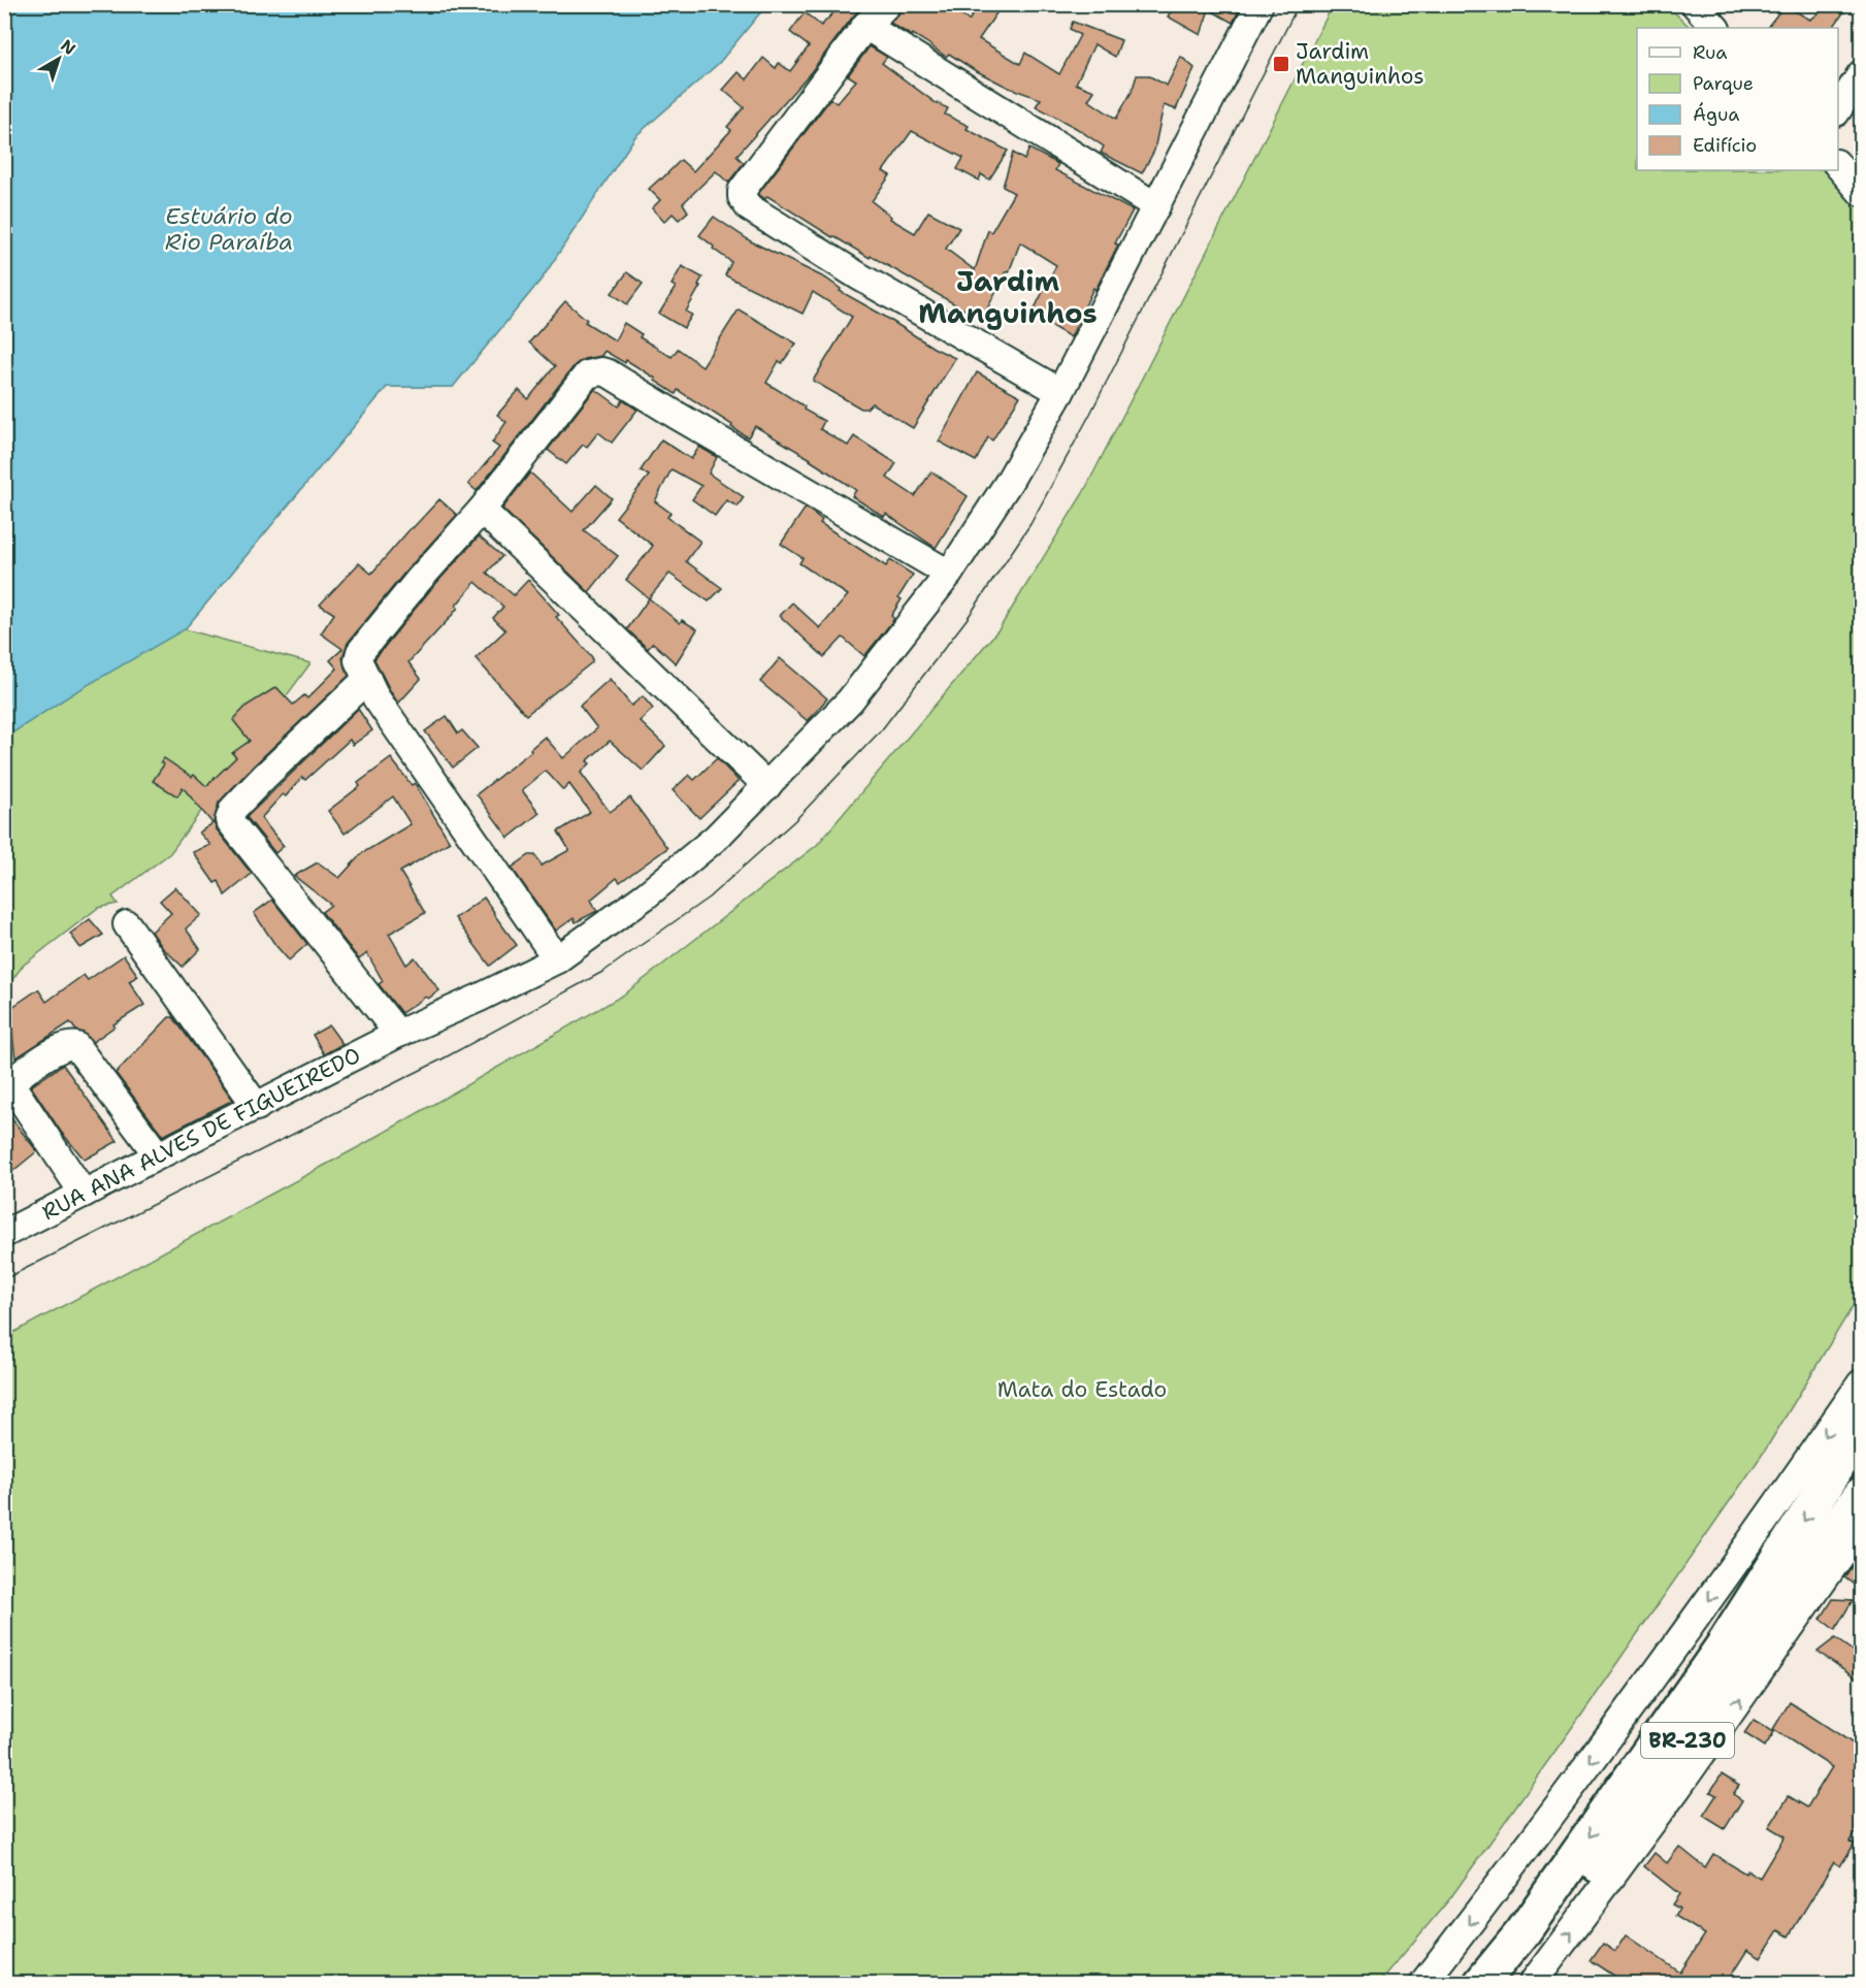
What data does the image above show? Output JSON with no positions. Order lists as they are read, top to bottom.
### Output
{
  "streets": {
    "highway": ["BR-230"],
    "street": ["RUA ANA ALVES DE FIGUEIREDO"]
  },
  "districts": ["Jardim Manguinhos"],
  "water": ["Estuário do Rio Paraíba"],
  "parks": ["Mata do Estado"],
  "places": {
    "transit": ["Jardim Manguinhos"]
  },
  "legend": [
    "Rua",
    "Parque",
    "Água",
    "Edifício"
  ],
  "north": "top right"
}
